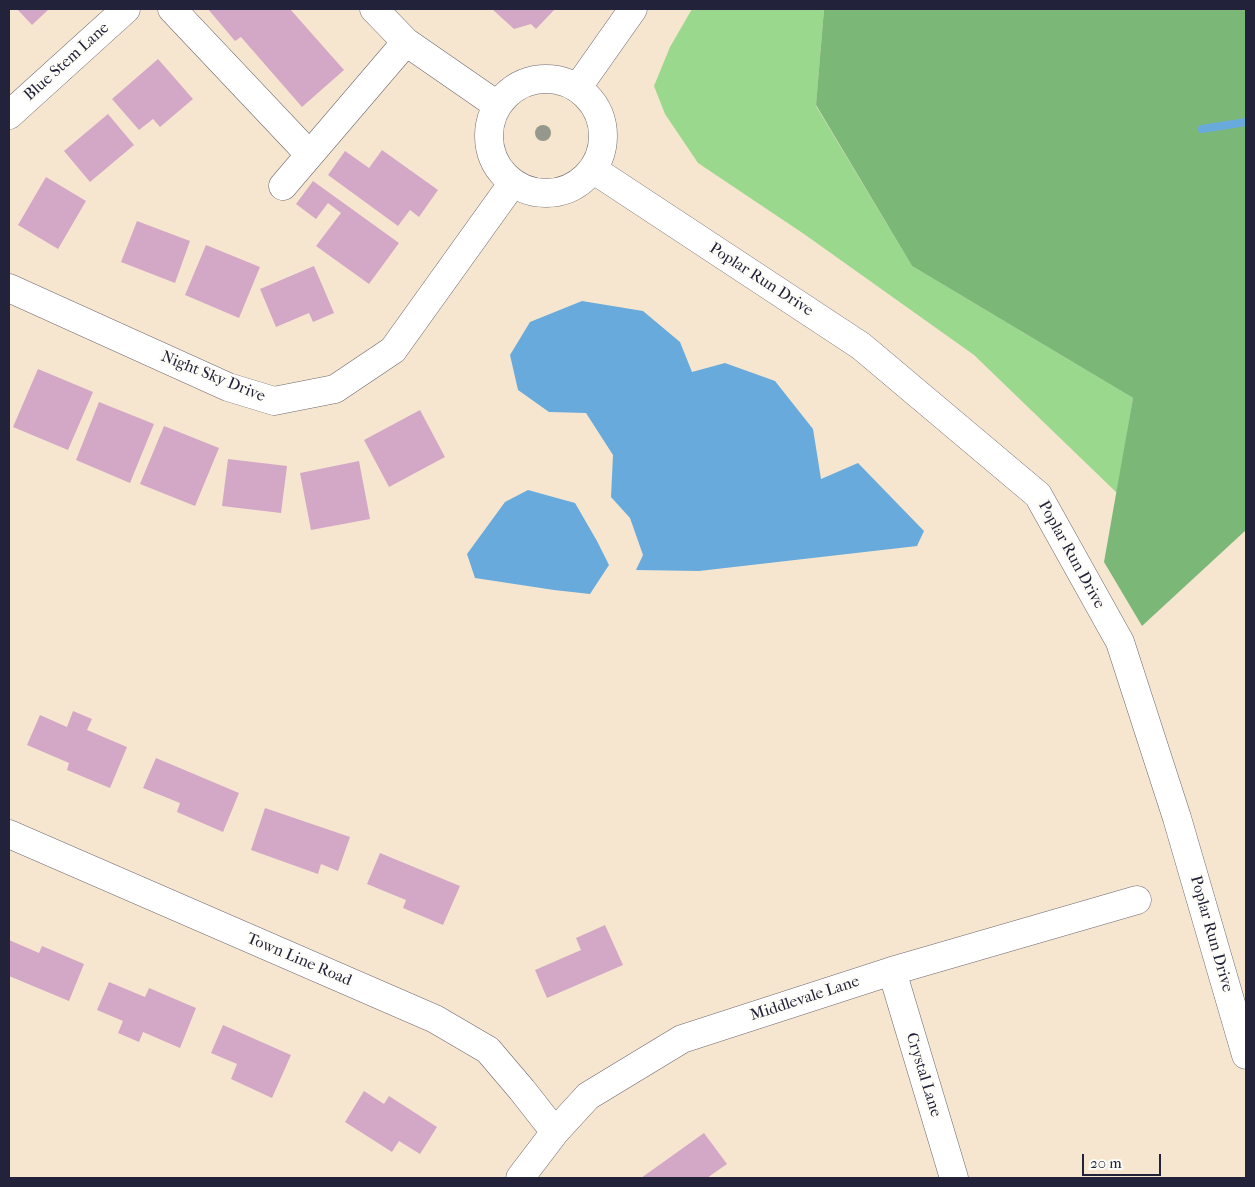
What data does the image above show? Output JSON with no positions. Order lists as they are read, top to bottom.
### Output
{
  "streets": {
    "street": [
      "Blue Stem Lane",
      "Poplar Run Drive",
      "Night Sky Drive",
      "Town Line Road",
      "Middlevale Lane",
      "Crystal Lane"
    ]
  },
  "crossings": [
    ["Poplar Run Drive", "Night Sky Drive"],
    ["Town Line Road", "Middlevale Lane"],
    ["Middlevale Lane", "Crystal Lane"]
  ],
  "scale_bar": "20 m"
}
